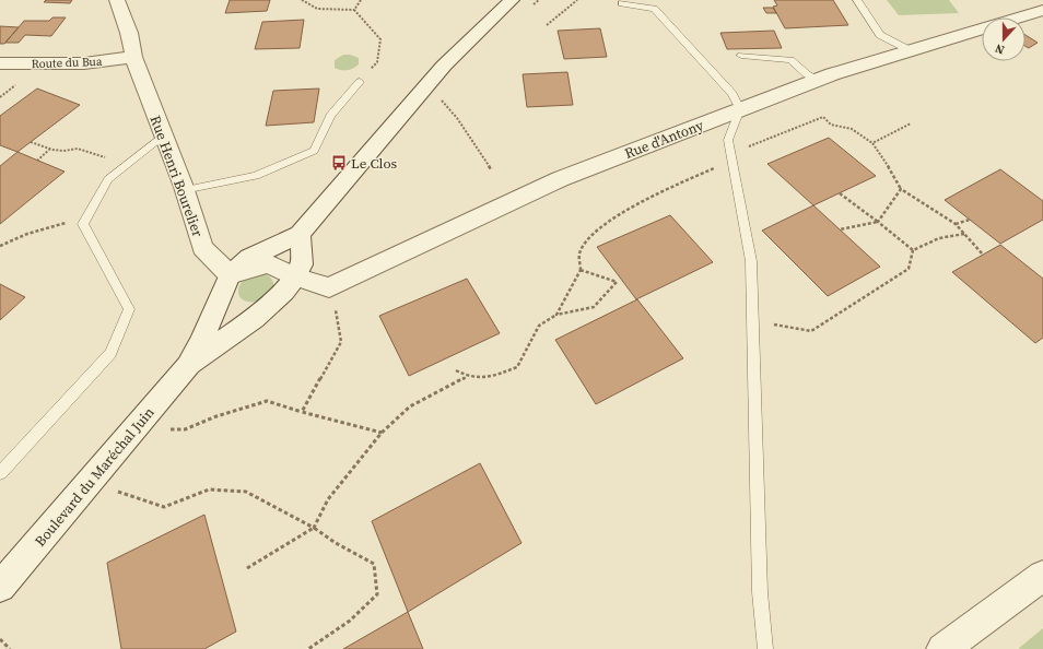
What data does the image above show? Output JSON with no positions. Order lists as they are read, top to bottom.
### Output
{
  "streets": {
    "street": [
      "Route du Bua",
      "Rue d'Antony",
      "Rue Henri Bourelier",
      "Boulevard du Maréchal Juin"
    ]
  },
  "crossings": [
    ["Route du Bua", "Rue Henri Bourelier"],
    ["Rue Henri Bourelier", "Boulevard du Maréchal Juin"]
  ],
  "places": {
    "bus stop": ["Le Clos"]
  },
  "north": "bottom"
}
